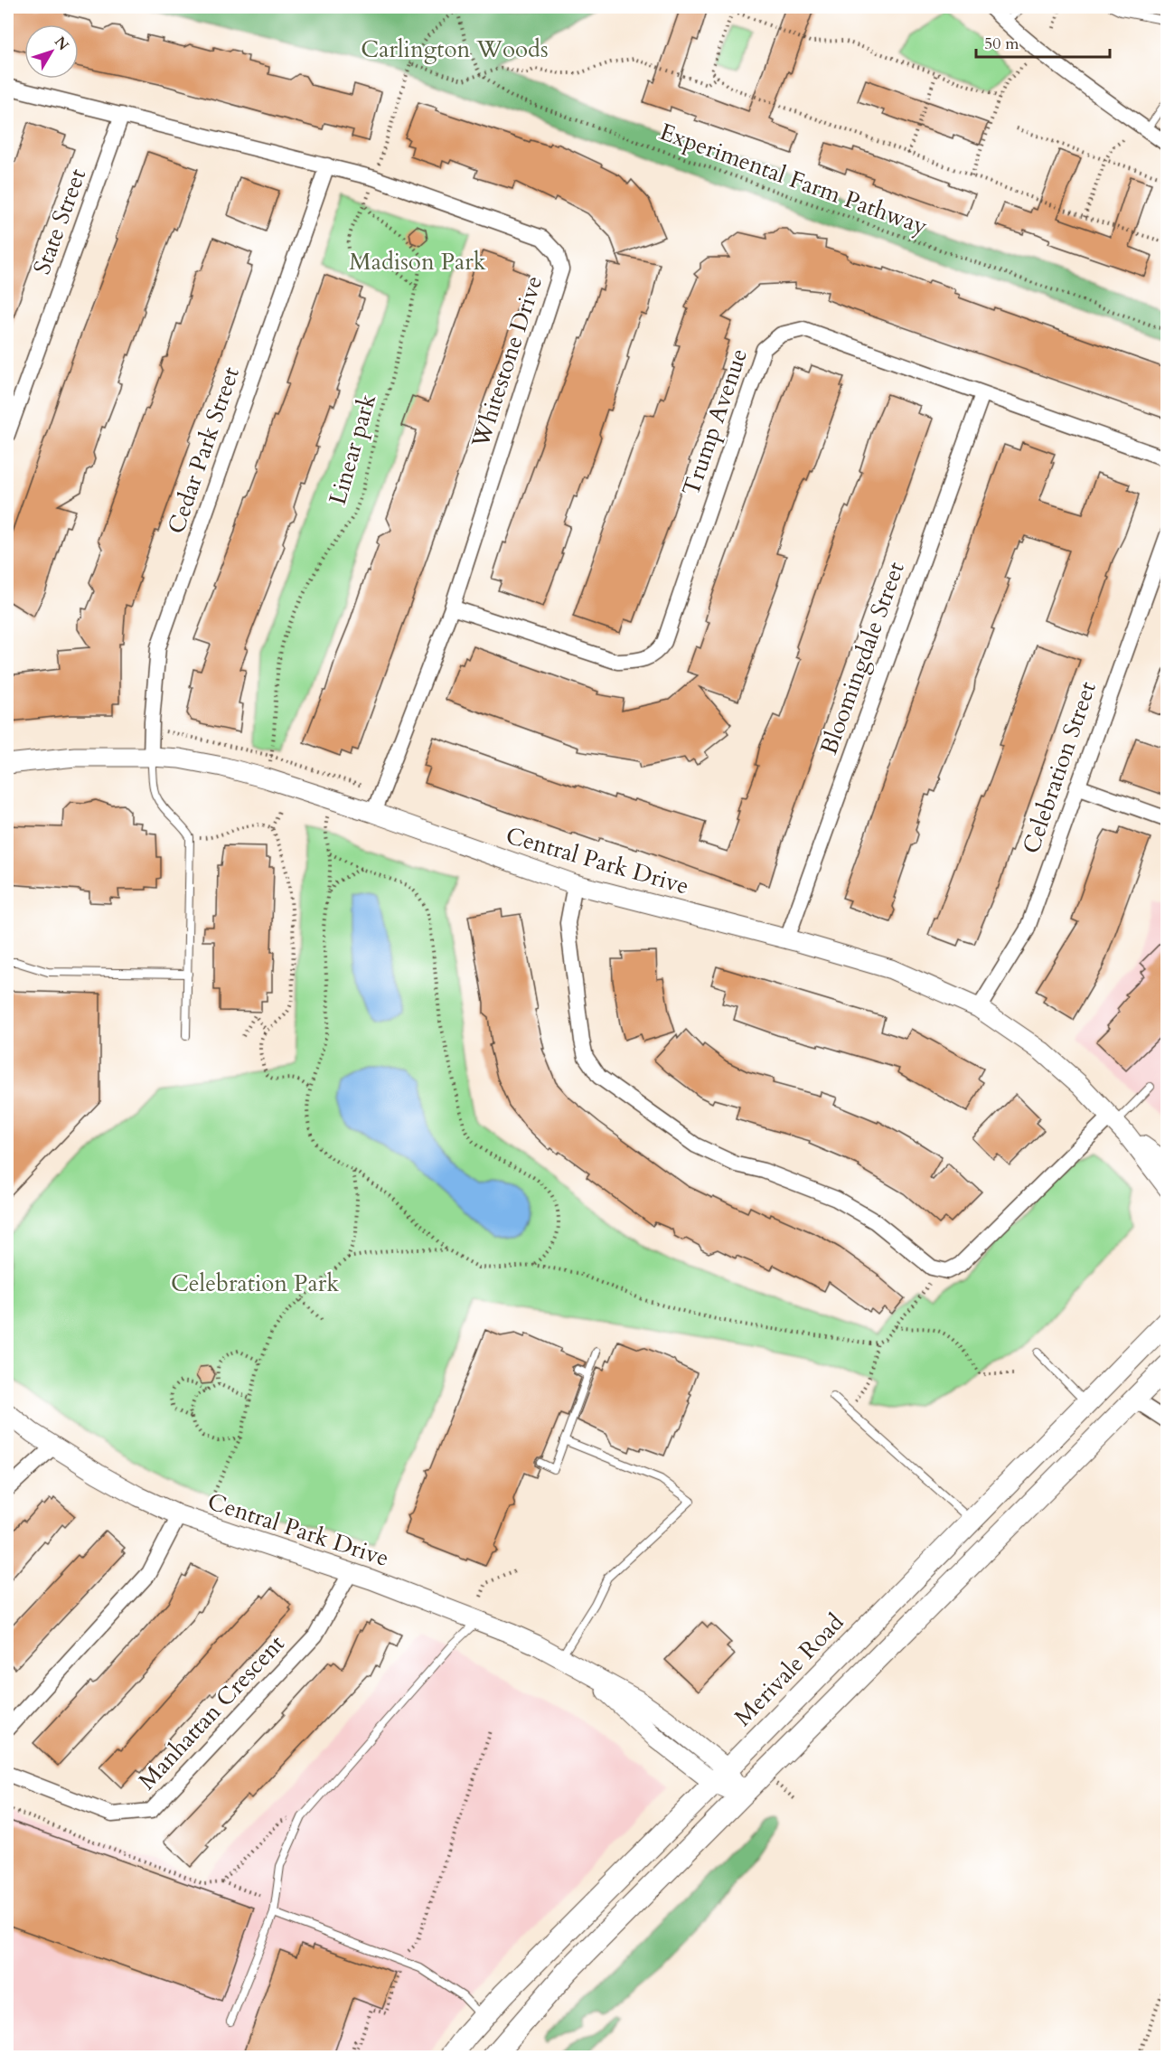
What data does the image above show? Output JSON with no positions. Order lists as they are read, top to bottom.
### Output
{
  "streets": {
    "main road": ["Merivale Road"],
    "street": [
      "State Street",
      "Whitestone Drive",
      "Trump Avenue",
      "Cedar Park Street",
      "Bloomingdale Street",
      "Celebration Street",
      "Central Park Drive",
      "Manhattan Crescent"
    ],
    "path": ["Experimental Farm Pathway", "Linear park"]
  },
  "crossings": [
    ["State Street", "Whitestone Drive"],
    ["Whitestone Drive", "Trump Avenue"],
    ["Whitestone Drive", "Cedar Park Street"],
    ["Whitestone Drive", "Central Park Drive"],
    ["Trump Avenue", "Bloomingdale Street"],
    ["Linear park", "Central Park Drive"],
    ["Cedar Park Street", "Central Park Drive"],
    ["Bloomingdale Street", "Central Park Drive"],
    ["Celebration Street", "Central Park Drive"],
    ["Central Park Drive", "Merivale Road"],
    ["Central Park Drive", "Manhattan Crescent"]
  ],
  "parks": ["Carlington Woods", "Madison Park", "Celebration Park"],
  "scale_bar": "50 m",
  "north": "top right"
}
